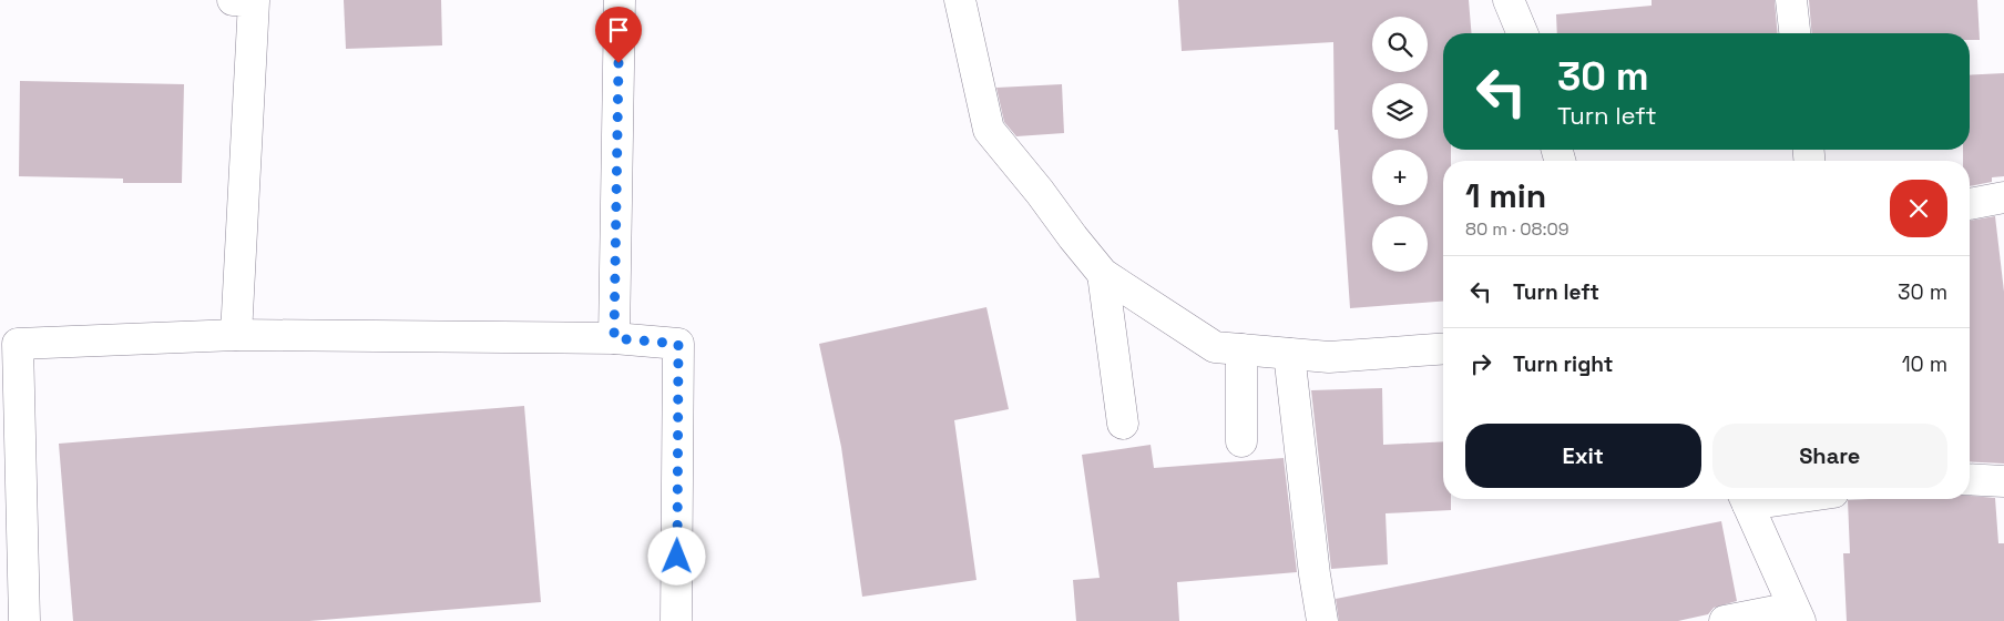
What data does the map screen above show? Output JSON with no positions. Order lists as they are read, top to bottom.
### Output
{
  "page": {
    "map_buttons": ["+", "−"],
    "turn": ["30 m", "Turn left"],
    "heading": ["1 min", "80 m · 08:09"],
    "list": [
      {
        "name": "Turn left",
        "value": "30 m"
      },
      {
        "name": "Turn right",
        "value": "10 m"
      }
    ],
    "buttons": ["Exit", "Share"]
  }
}
